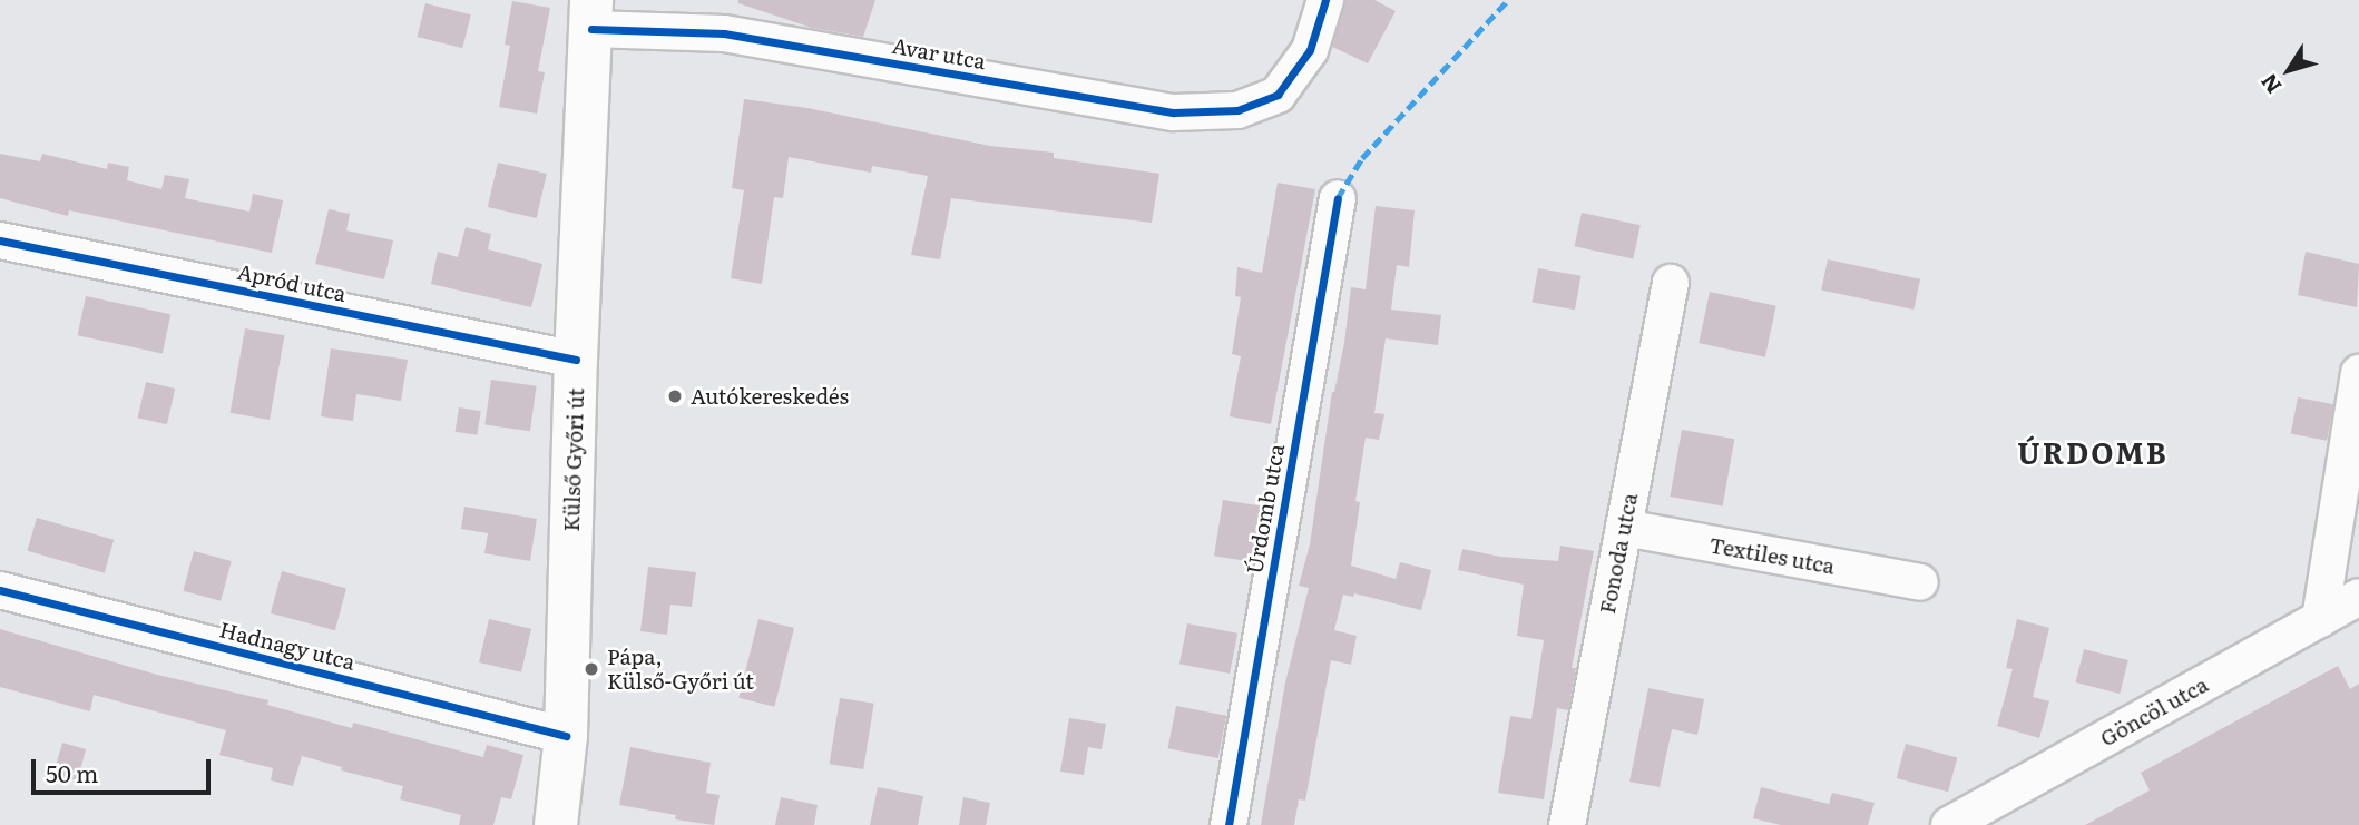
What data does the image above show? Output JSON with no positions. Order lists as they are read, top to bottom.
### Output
{
  "streets": {
    "main road": ["Külső Győri út"],
    "street": [
      "Avar utca",
      "Apród utca",
      "Úrdomb utca",
      "Fonoda utca",
      "Textiles utca",
      "Hadnagy utca",
      "Göncöl utca"
    ]
  },
  "crossings": [
    ["Avar utca", "Külső Győri út"],
    ["Apród utca", "Külső Győri út"],
    ["Külső Győri út", "Hadnagy utca"],
    ["Fonoda utca", "Textiles utca"]
  ],
  "districts": ["ÚRDOMB"],
  "places": ["Autókereskedés", "Pápa, Külső-Győri út"],
  "scale_bar": "50 m",
  "north": "bottom left"
}
